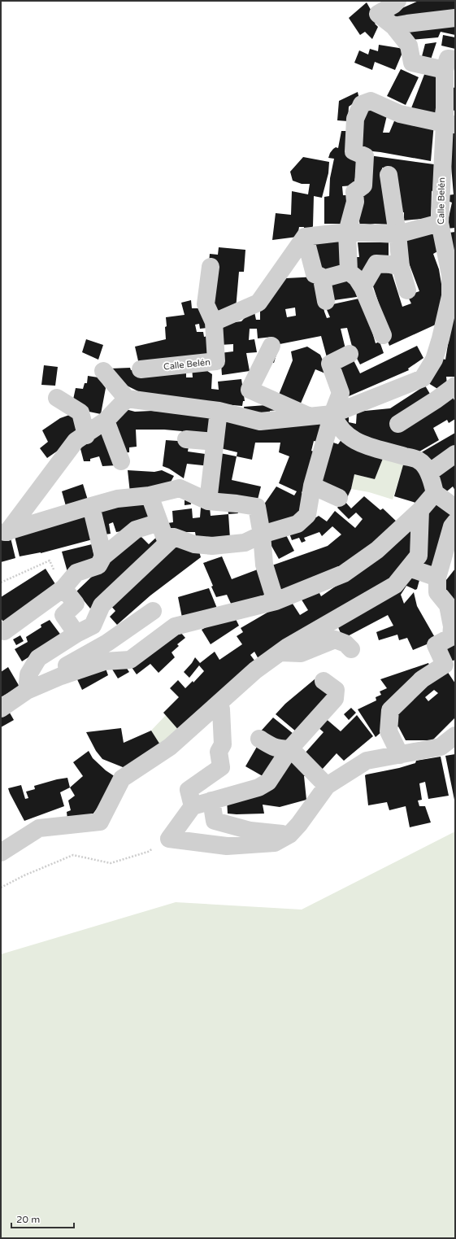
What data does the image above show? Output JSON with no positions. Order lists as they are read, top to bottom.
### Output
{
  "streets": {
    "street": ["Calle Belén"]
  },
  "scale_bar": "20 m"
}
